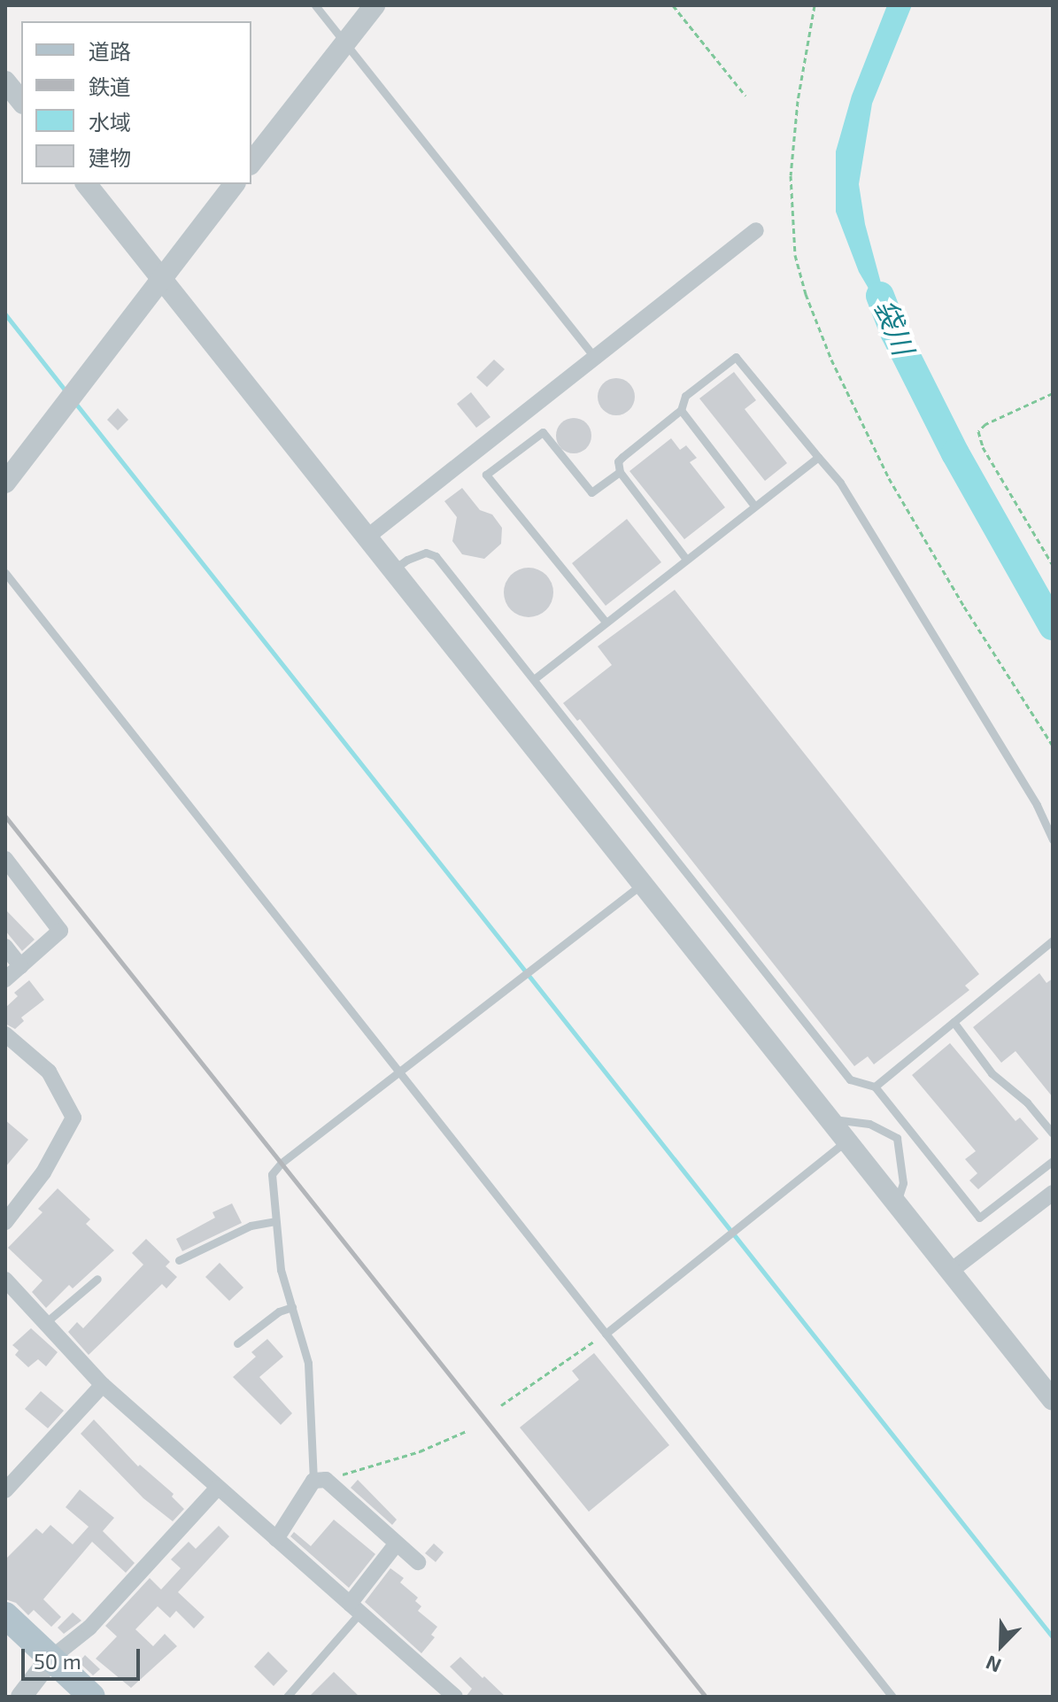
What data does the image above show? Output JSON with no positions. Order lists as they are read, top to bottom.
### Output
{
  "water": ["袋川"],
  "legend": [
    "道路",
    "鉄道",
    "水域",
    "建物"
  ],
  "scale_bar": "50 m",
  "north": "bottom left"
}
